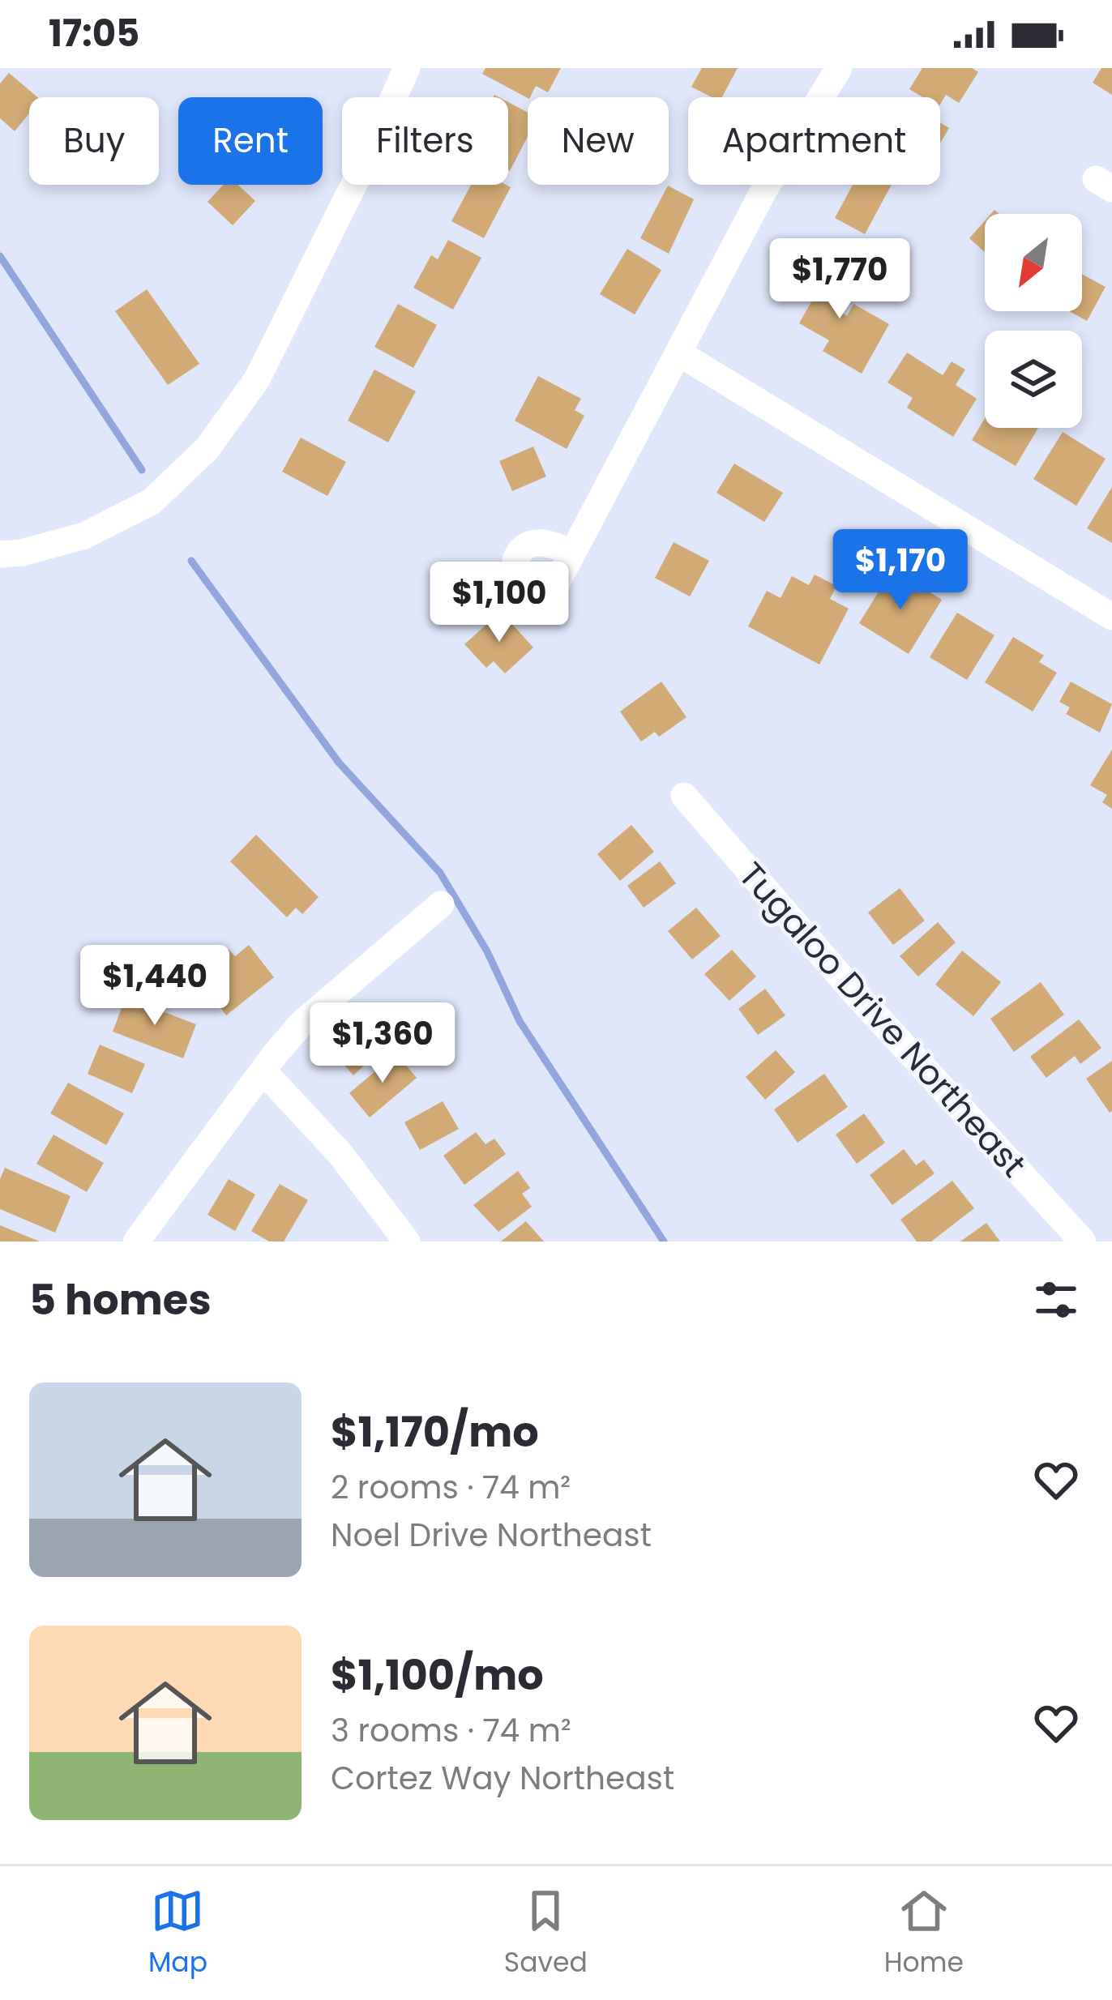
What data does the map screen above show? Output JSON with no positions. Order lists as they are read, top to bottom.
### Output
{
  "streets": {
    "street": ["Tugaloo Drive Northeast"]
  },
  "north": "bottom left",
  "page": {
    "status": "17:05",
    "chip": [
      "Buy",
      "Rent",
      "Filters",
      "New",
      "Apartment"
    ],
    "price": [
      "$1,770",
      "$1,170",
      "$1,100",
      "$1,440",
      "$1,360"
    ],
    "heading": "5 homes",
    "list": [
      {
        "name": "$1,170/mo",
        "note": "2 rooms · 74 m² · Noel Drive Northeast"
      },
      {
        "name": "$1,100/mo",
        "note": "3 rooms · 74 m² · Cortez Way Northeast"
      }
    ],
    "tabs": ["Map", "Saved", "Home"]
  }
}
